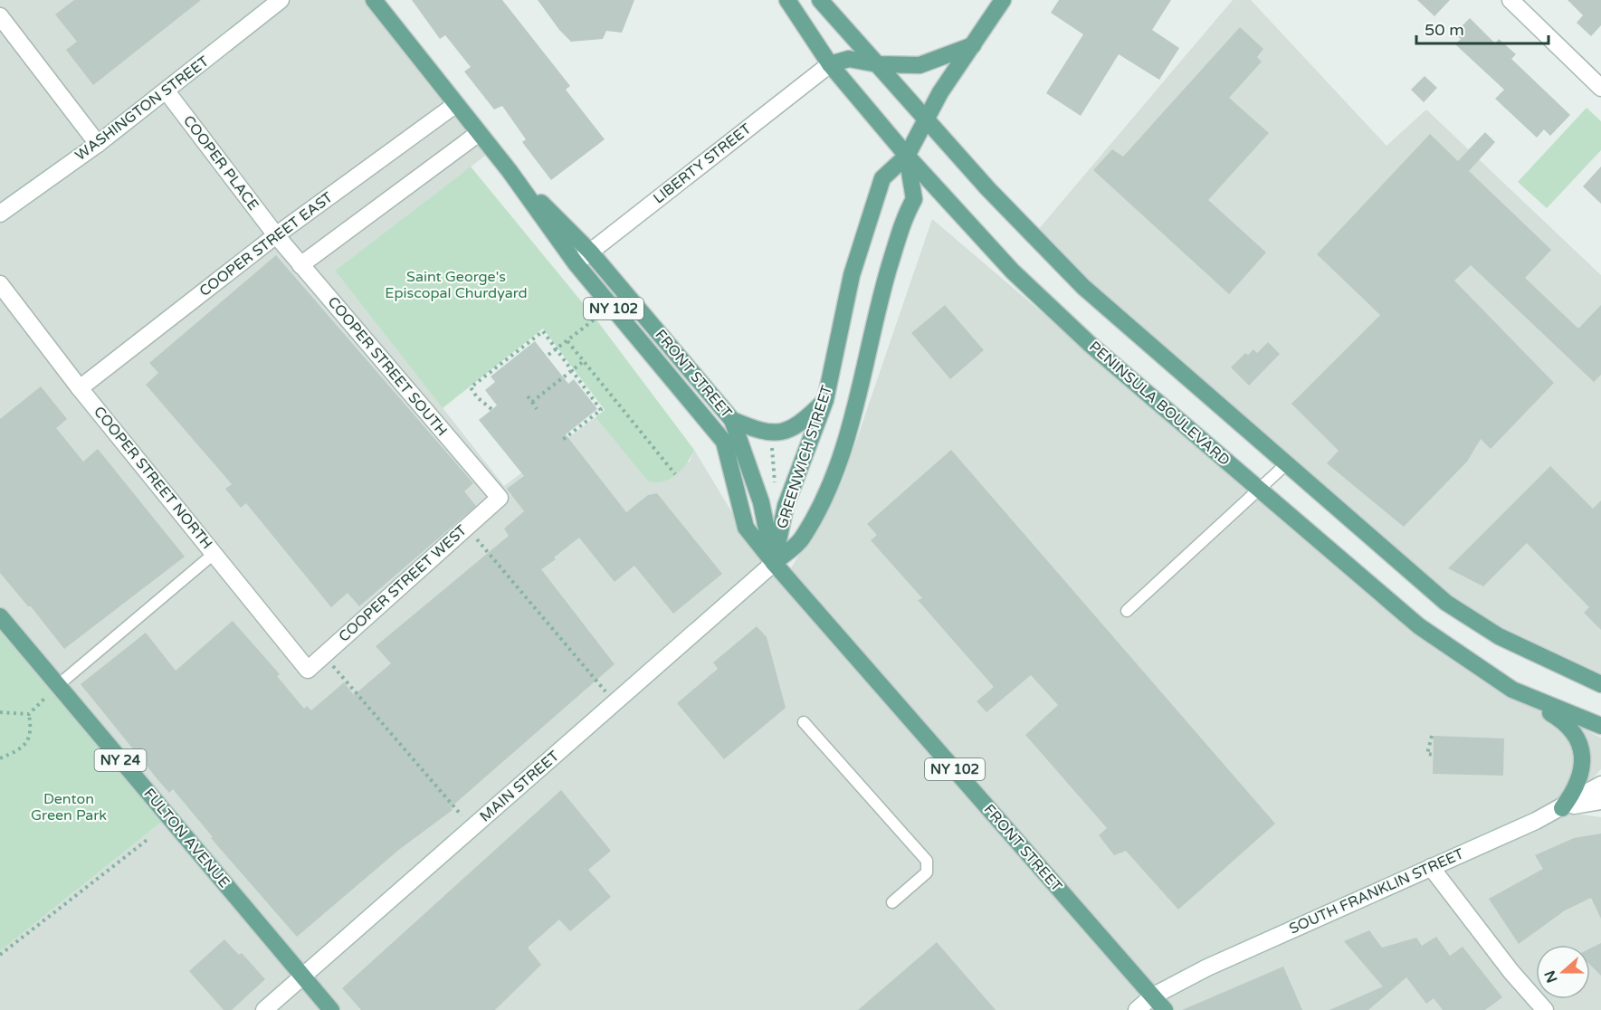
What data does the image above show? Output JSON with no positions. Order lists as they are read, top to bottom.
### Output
{
  "streets": {
    "main road": [
      "NY 102",
      "FRONT STREET",
      "PENINSULA BOULEVARD",
      "GREENWICH STREET",
      "NY 24",
      "FULTON AVENUE"
    ],
    "street": [
      "WASHINGTON STREET",
      "COOPER PLACE",
      "LIBERTY STREET",
      "COOPER STREET EAST",
      "COOPER STREET SOUTH",
      "COOPER STREET NORTH",
      "COOPER STREET WEST",
      "MAIN STREET",
      "SOUTH FRANKLIN STREET"
    ]
  },
  "crossings": [
    ["WASHINGTON STREET", "COOPER PLACE"],
    ["COOPER PLACE", "COOPER STREET EAST"],
    ["COOPER PLACE", "COOPER STREET SOUTH"],
    ["LIBERTY STREET", "FRONT STREET"],
    ["LIBERTY STREET", "PENINSULA BOULEVARD"],
    ["COOPER STREET EAST", "COOPER STREET SOUTH"],
    ["COOPER STREET EAST", "FRONT STREET"],
    ["COOPER STREET EAST", "COOPER STREET NORTH"],
    ["COOPER STREET SOUTH", "COOPER STREET WEST"],
    ["FRONT STREET", "GREENWICH STREET"],
    ["FRONT STREET", "MAIN STREET"],
    ["FRONT STREET", "SOUTH FRANKLIN STREET"],
    ["PENINSULA BOULEVARD", "GREENWICH STREET"],
    ["GREENWICH STREET", "MAIN STREET"],
    ["COOPER STREET NORTH", "COOPER STREET WEST"],
    ["MAIN STREET", "FULTON AVENUE"]
  ],
  "parks": ["Saint George's Episcopal Churdyard", "Denton Green Park"],
  "scale_bar": "50 m",
  "north": "left"
}
